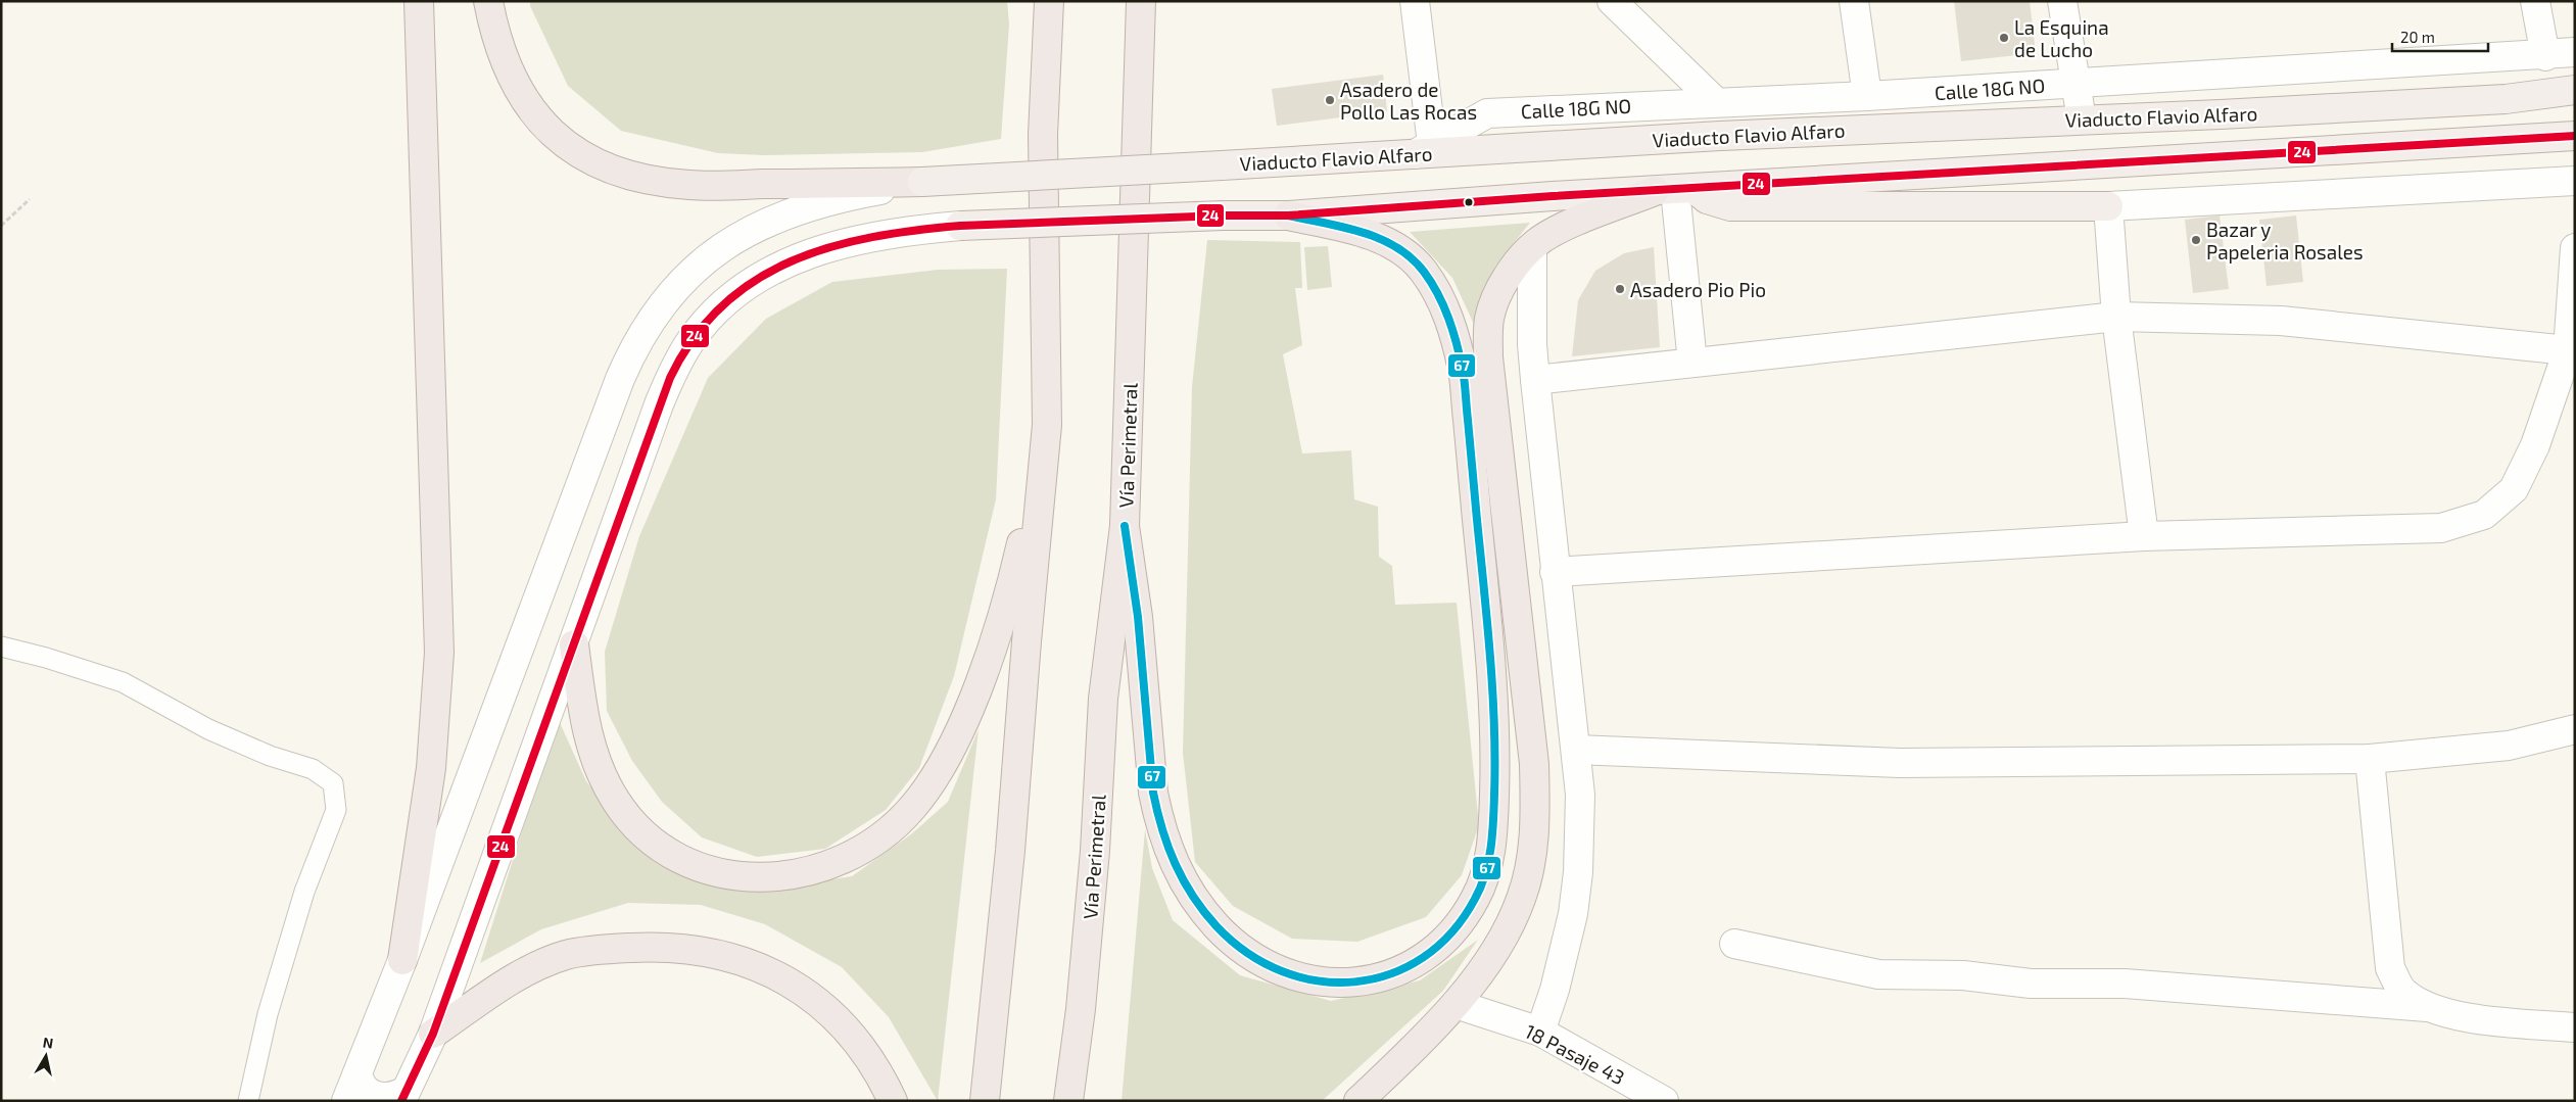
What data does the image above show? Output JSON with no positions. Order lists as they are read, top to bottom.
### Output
{
  "streets": {
    "highway": ["Vía Perimetral"],
    "main road": ["Viaducto Flavio Alfaro"],
    "street": ["Calle 18G NO", "18 Pasaje 43"]
  },
  "crossings": [
    ["Calle 18G NO", "Viaducto Flavio Alfaro"]
  ],
  "places": [
    "La Esquina de Lucho",
    "Asadero de Pollo Las Rocas",
    "Bazar y Papeleria Rosales",
    "Asadero Pio Pio"
  ],
  "lines": ["transit line 24", "transit line 67"],
  "scale_bar": "20 m",
  "north": "top"
}
